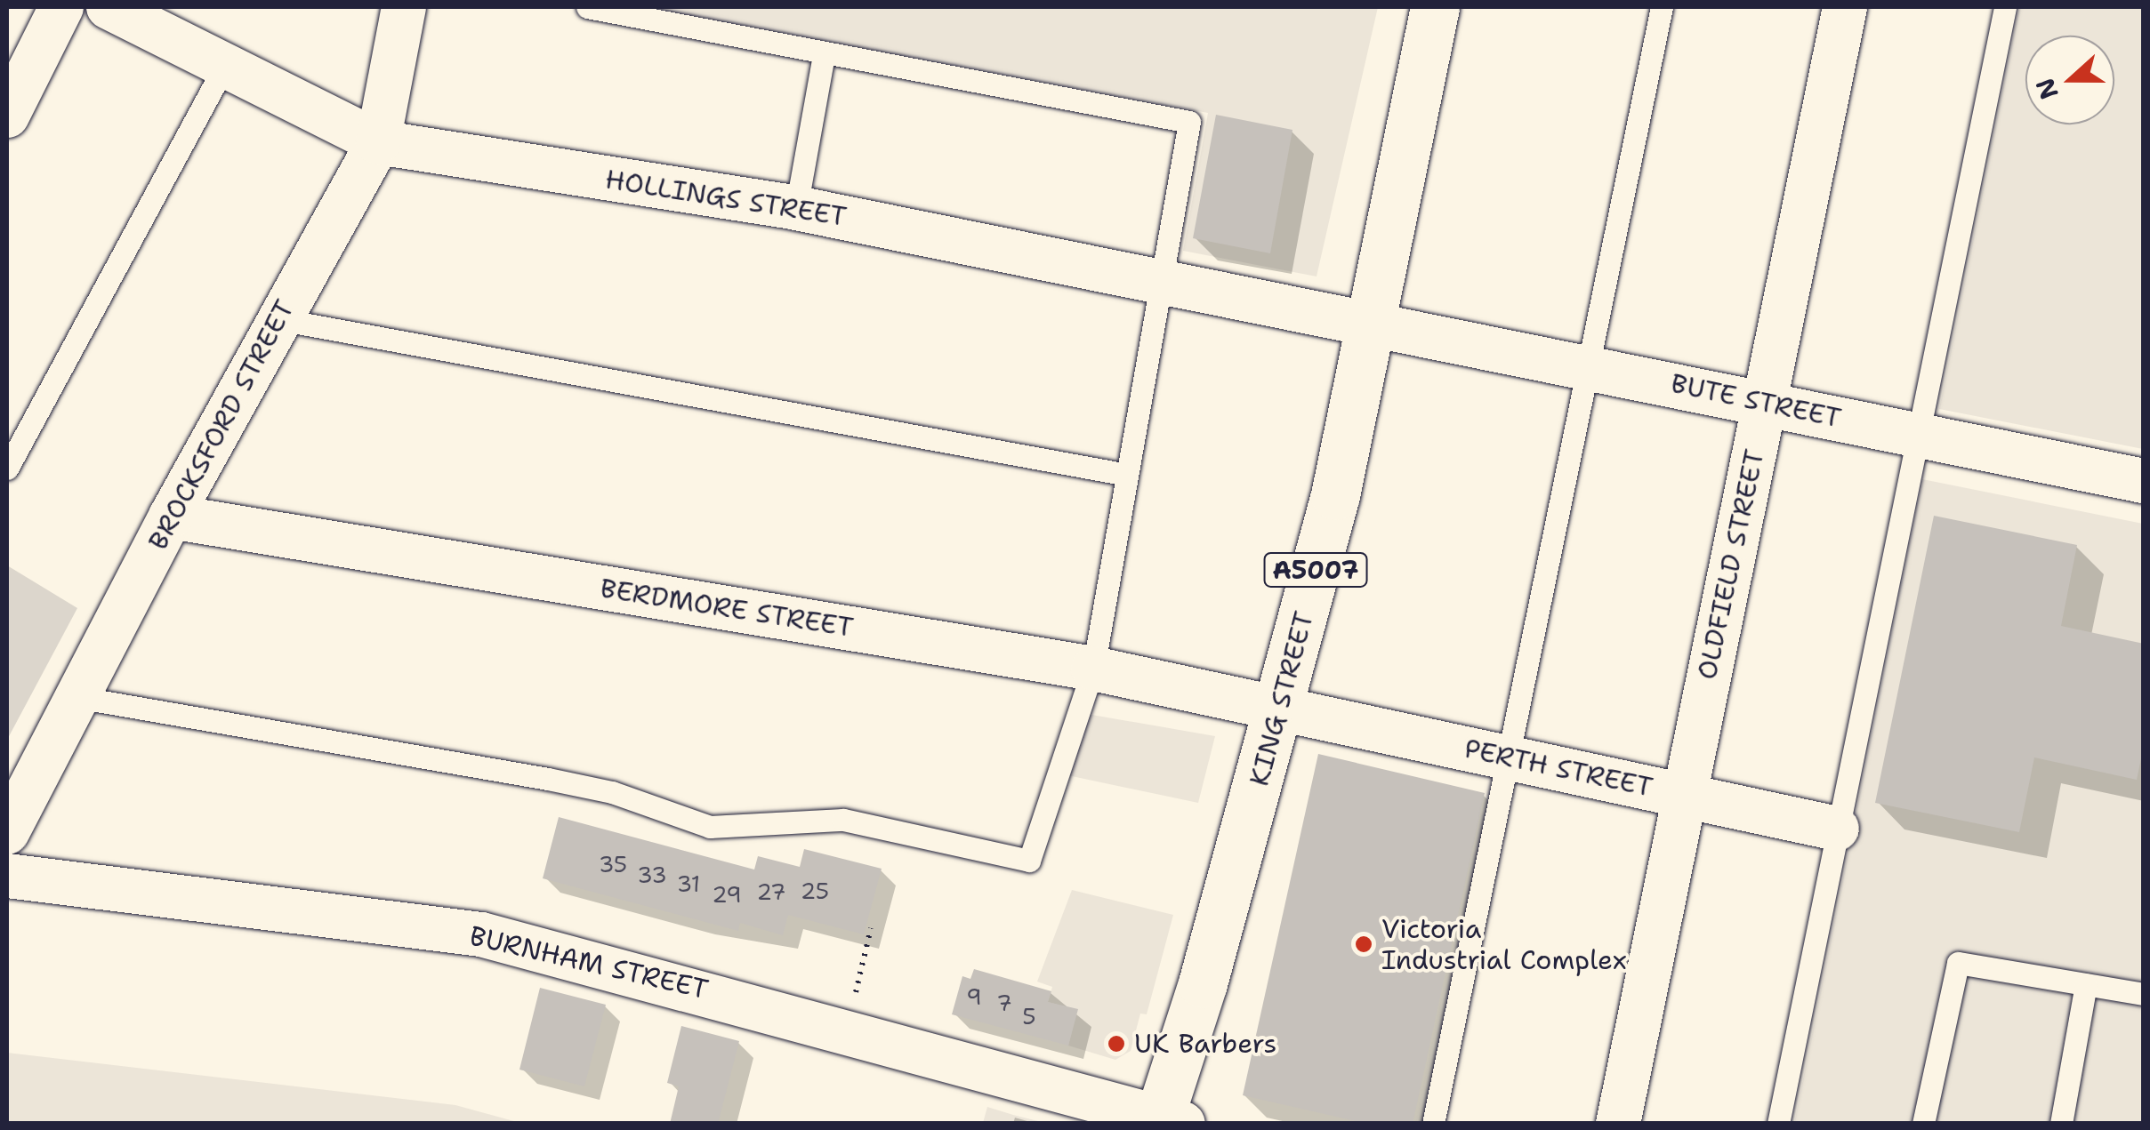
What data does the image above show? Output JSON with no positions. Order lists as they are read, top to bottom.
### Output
{
  "streets": {
    "main road": ["A5007", "KING STREET"],
    "street": [
      "HOLLINGS STREET",
      "BUTE STREET",
      "BROCKSFORD STREET",
      "OLDFIELD STREET",
      "BERDMORE STREET",
      "PERTH STREET",
      "BURNHAM STREET"
    ]
  },
  "crossings": [
    ["HOLLINGS STREET", "BUTE STREET"],
    ["HOLLINGS STREET", "BROCKSFORD STREET"],
    ["HOLLINGS STREET", "KING STREET"],
    ["BUTE STREET", "OLDFIELD STREET"],
    ["BUTE STREET", "KING STREET"],
    ["BROCKSFORD STREET", "BERDMORE STREET"],
    ["OLDFIELD STREET", "PERTH STREET"],
    ["BERDMORE STREET", "KING STREET"],
    ["BERDMORE STREET", "PERTH STREET"],
    ["KING STREET", "PERTH STREET"],
    ["KING STREET", "BURNHAM STREET"]
  ],
  "places": ["Victoria Industrial Complex", "UK Barbers"],
  "house_numbers": [
    "35",
    "33",
    "31",
    "25",
    "27",
    "29",
    "9",
    "7",
    "5"
  ],
  "north": "left"
}
